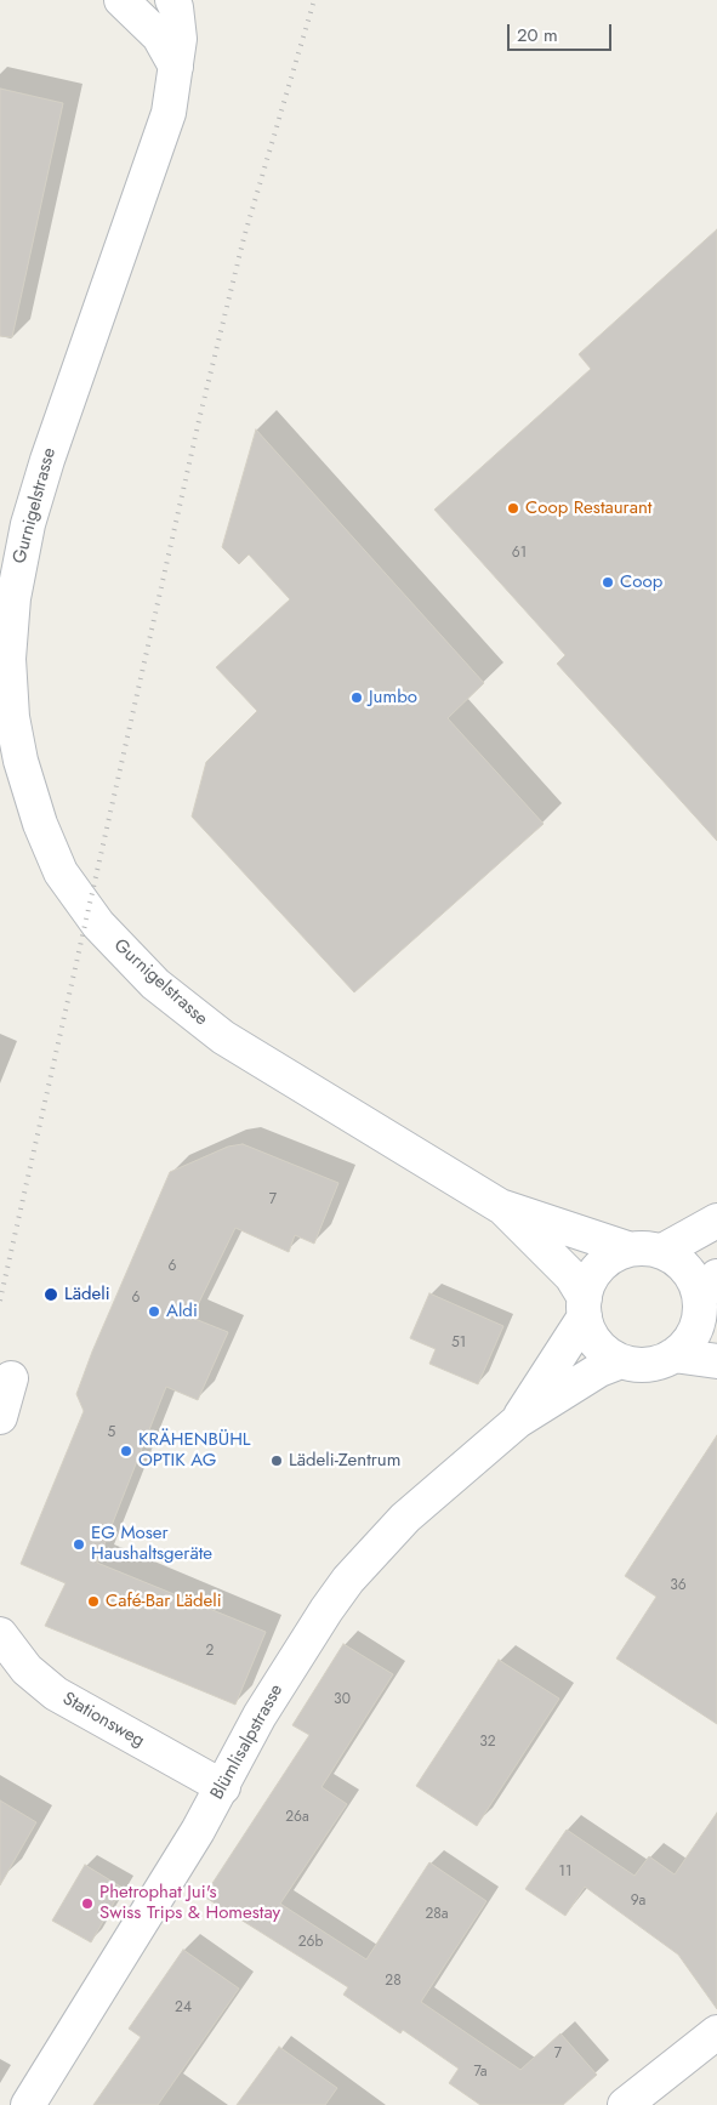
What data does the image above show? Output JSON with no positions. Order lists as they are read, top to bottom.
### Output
{
  "streets": {
    "main road": ["Gurnigelstrasse", "Stationsweg", "Blümlisalpstrasse"]
  },
  "crossings": [
    ["Gurnigelstrasse", "Blümlisalpstrasse"],
    ["Stationsweg", "Blümlisalpstrasse"]
  ],
  "places": [
    "Coop Restaurant",
    "Coop",
    "Jumbo",
    "Lädeli",
    "Aldi",
    "KRÄHENBÜHL OPTIK AG",
    "Lädeli-Zentrum",
    "EG Moser Haushaltsgeräte",
    "Café-Bar Lädeli",
    "Phetrophat Jui's Swiss Trips & Homestay"
  ],
  "house_numbers": [
    "61",
    "7",
    "6",
    "6",
    "51",
    "5",
    "36",
    "2",
    "30",
    "32",
    "26a",
    "11",
    "9a",
    "28a",
    "26b",
    "28",
    "24",
    "7",
    "7a"
  ],
  "scale_bar": "20 m"
}
